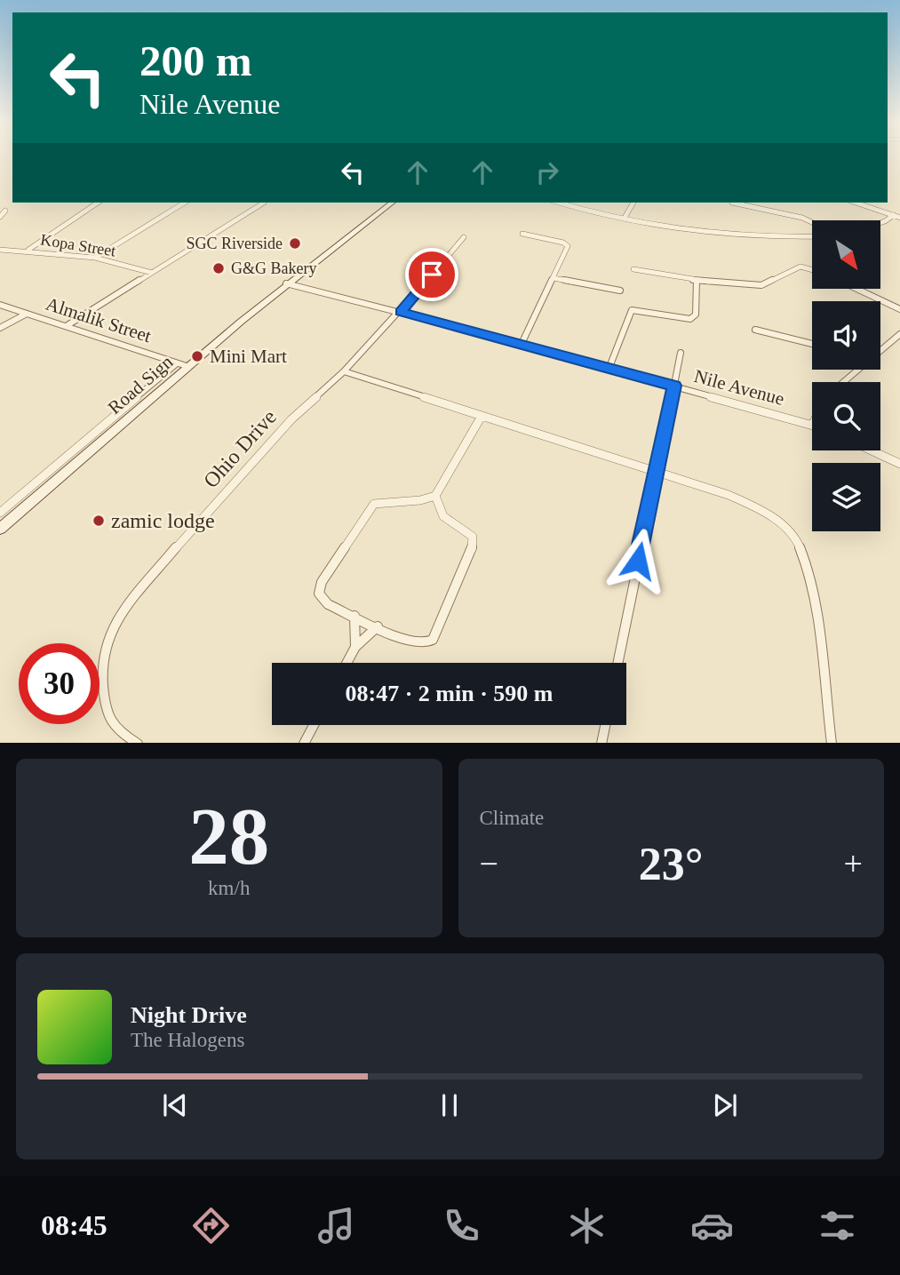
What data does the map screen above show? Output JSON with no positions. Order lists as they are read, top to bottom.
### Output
{
  "streets": {
    "main road": ["Road Sign"],
    "street": [
      "Kopa Street",
      "Almalik Street",
      "Nile Avenue",
      "Ohio Drive"
    ]
  },
  "crossings": [
    ["Almalik Street", "Road Sign"],
    ["Road Sign", "Nile Avenue"],
    ["Nile Avenue", "Ohio Drive"]
  ],
  "places": [
    "SGC Riverside",
    "G&G Bakery",
    "Mini Mart",
    "zamic lodge"
  ],
  "north": "bottom right",
  "page": {
    "turn": ["200 m", "Nile Avenue"],
    "limit": "30",
    "trip": "08:47 · 2 min · 590 m",
    "tile": [
      ["28", "km/h"],
      "Climate"
    ],
    "heat": ["−", "23°", "+"],
    "song": ["Night Drive", "The Halogens"],
    "tabs": "08:45"
  }
}
